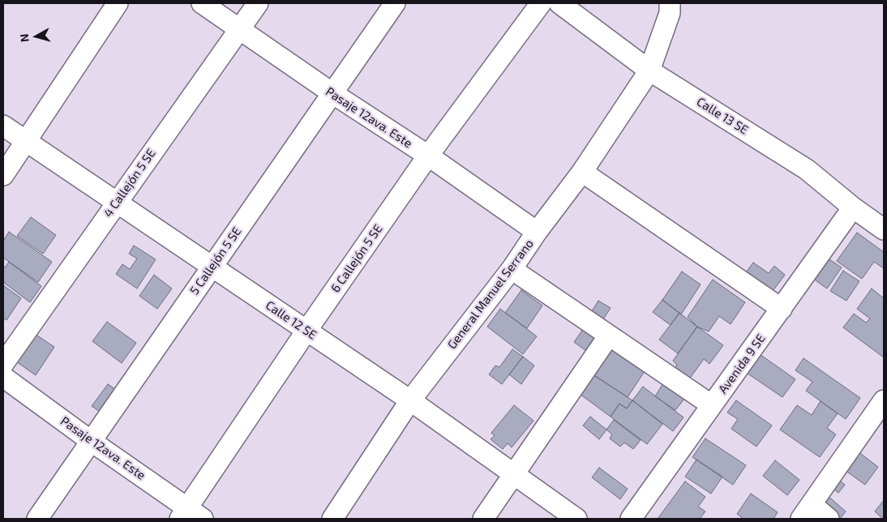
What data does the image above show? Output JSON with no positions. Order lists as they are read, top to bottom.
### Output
{
  "streets": {
    "street": [
      "Calle 13 SE",
      "Pasaje 12ava. Este",
      "4 Callejón 5 SE",
      "6 Callejón 5 SE",
      "5 Callejón 5 SE",
      "General Manuel Serrano",
      "Calle 12 SE",
      "Avenida 9 SE"
    ]
  },
  "crossings": [
    ["Calle 13 SE", "General Manuel Serrano"],
    ["Calle 13 SE", "Avenida 9 SE"],
    ["Pasaje 12ava. Este", "4 Callejón 5 SE"],
    ["Pasaje 12ava. Este", "6 Callejón 5 SE"],
    ["Pasaje 12ava. Este", "5 Callejón 5 SE"],
    ["Pasaje 12ava. Este", "General Manuel Serrano"],
    ["4 Callejón 5 SE", "Calle 12 SE"],
    ["6 Callejón 5 SE", "Calle 12 SE"],
    ["5 Callejón 5 SE", "Calle 12 SE"],
    ["General Manuel Serrano", "Calle 12 SE"]
  ],
  "north": "left"
}
